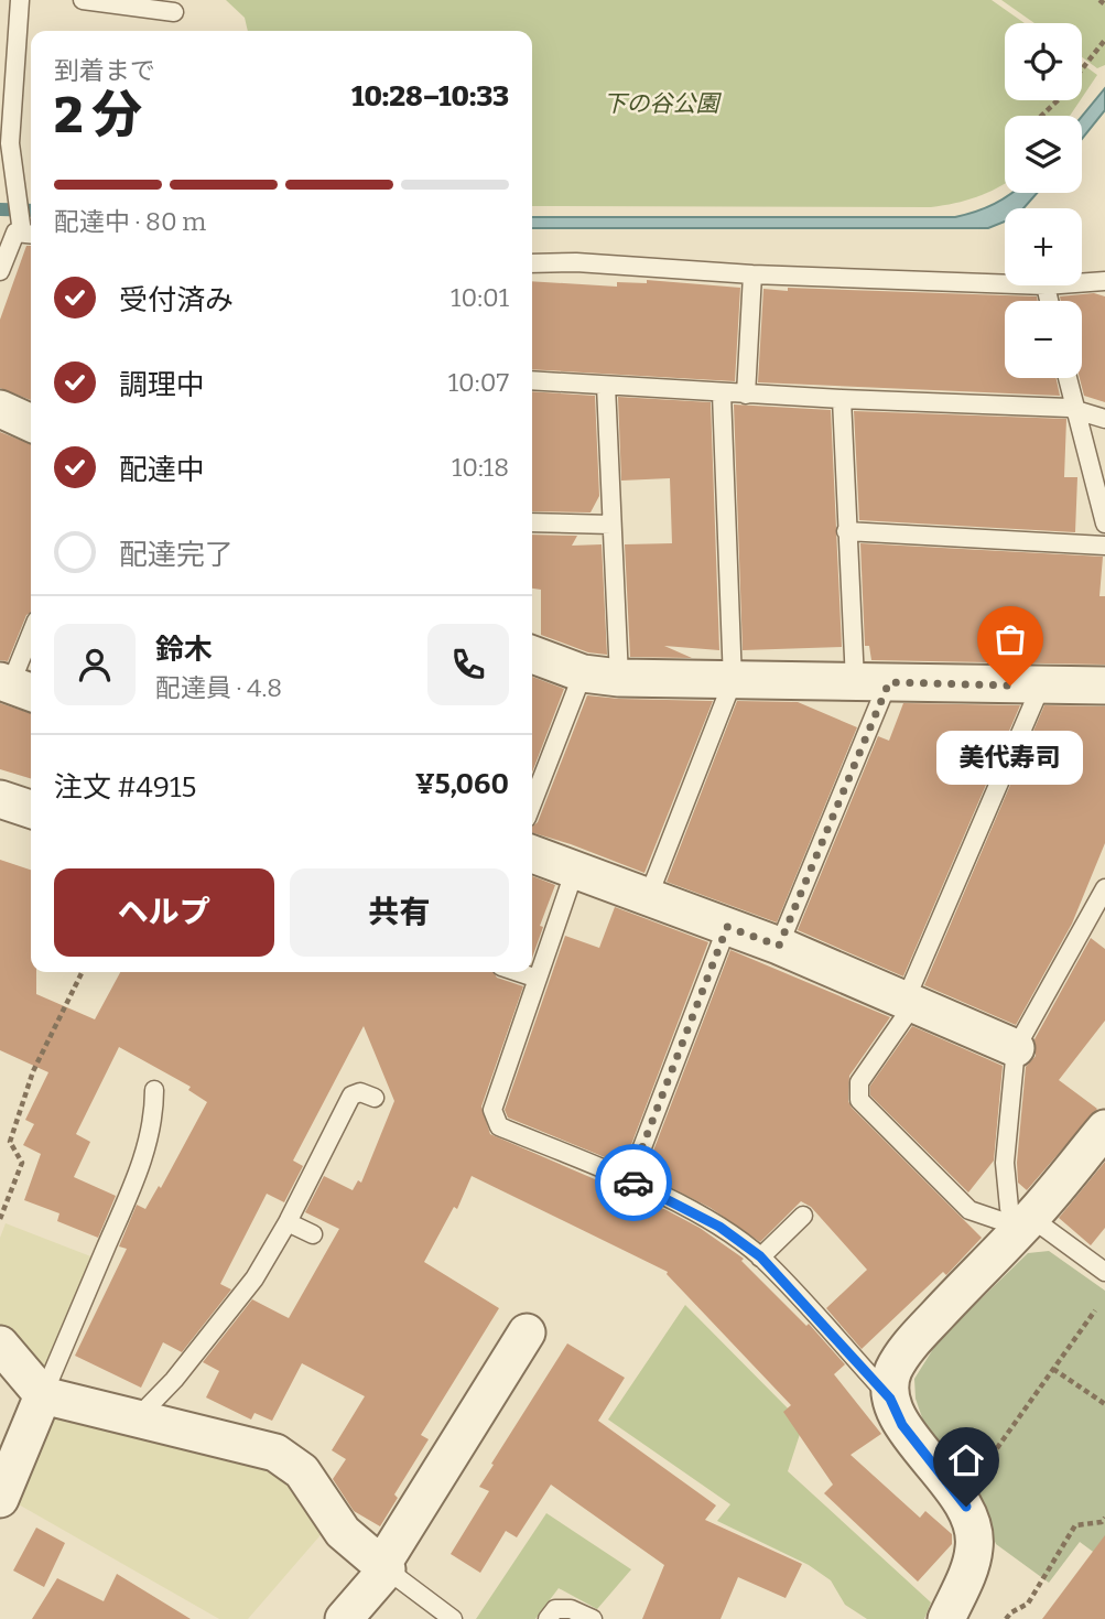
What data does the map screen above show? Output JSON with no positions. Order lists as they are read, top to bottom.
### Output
{
  "parks": ["下の谷公園"],
  "places": ["美代寿司"],
  "page": {
    "map_buttons": ["+", "−"],
    "heading": ["2 分", "到着まで", "10:28–10:33"],
    "panel": [
      "鈴木",
      "配達員 · 4.8",
      "注文 #4915",
      "¥5,060"
    ],
    "bar": "配達中 · 80 m",
    "list": [
      ["受付済み", "10:01"],
      ["調理中", "10:07"],
      ["配達中", "10:18"],
      "配達完了"
    ],
    "bubble": "美代寿司",
    "buttons": ["ヘルプ", "共有"]
  }
}
